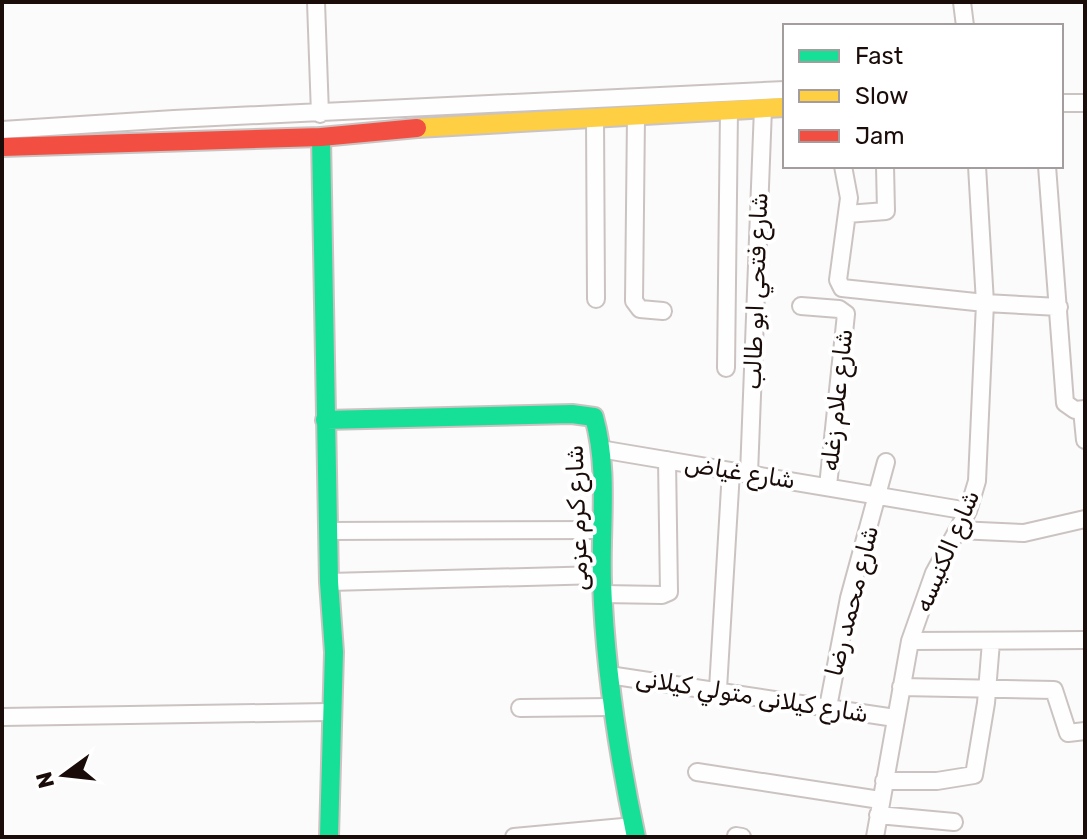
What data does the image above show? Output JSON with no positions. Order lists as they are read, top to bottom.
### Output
{
  "streets": {
    "street": [
      "شارع فتحي ابو طالب",
      "شارع علام زغله",
      "شارع غياض",
      "شارع كرم عزمى",
      "شارع الكنيسه",
      "شارع محمد رضا",
      "شارع كيلانى متولي كيلانى"
    ]
  },
  "crossings": [
    ["شارع فتحي ابو طالب", "شارع غياض"],
    ["شارع علام زغله", "شارع غياض"],
    ["شارع غياض", "شارع كرم عزمى"],
    ["شارع غياض", "شارع الكنيسه"],
    ["شارع غياض", "شارع محمد رضا"],
    ["شارع كرم عزمى", "شارع كيلانى متولي كيلانى"],
    ["شارع الكنيسه", "شارع كيلانى متولي كيلانى"],
    ["شارع محمد رضا", "شارع كيلانى متولي كيلانى"]
  ],
  "legend": ["Fast", "Slow", "Jam"],
  "north": "left"
}
